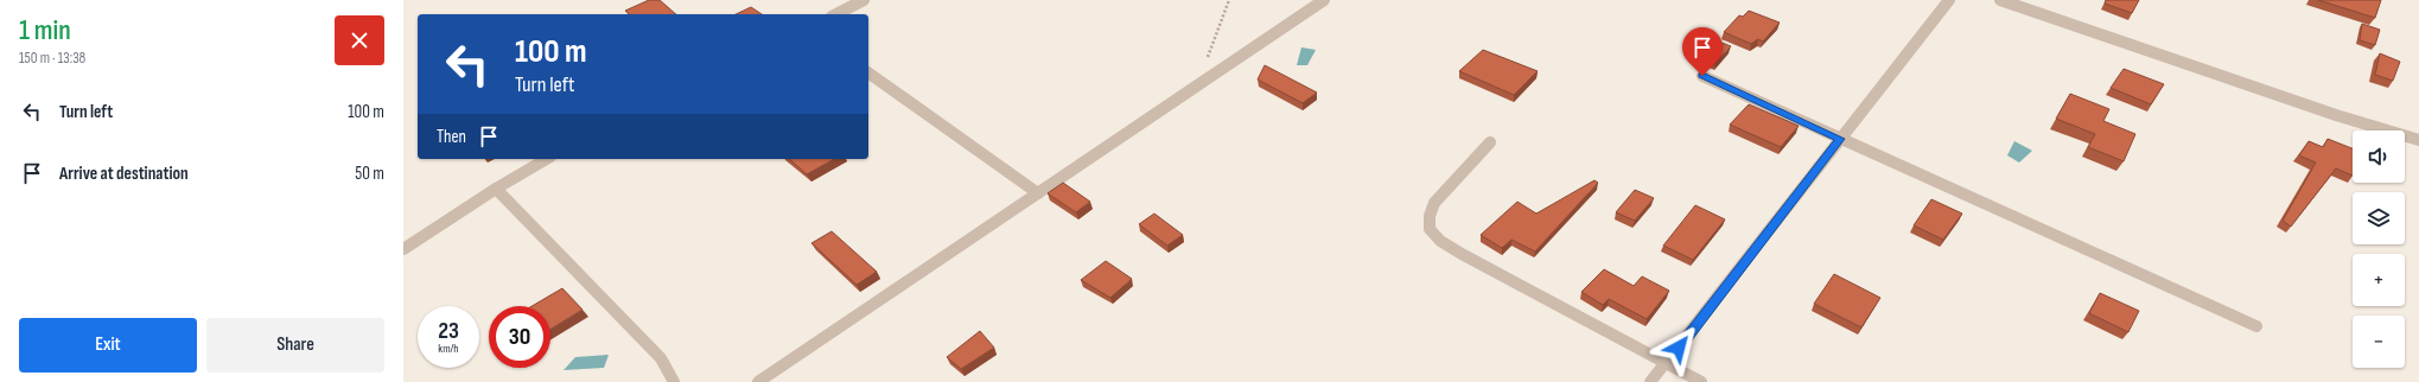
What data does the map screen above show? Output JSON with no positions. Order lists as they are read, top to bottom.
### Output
{
  "page": {
    "heading": ["1 min", "150 m · 13:38"],
    "turn": ["100 m", "Turn left"],
    "list": [
      {
        "name": "Turn left",
        "value": "100 m"
      },
      {
        "name": "Arrive at destination",
        "value": "50 m"
      }
    ],
    "then": "Then",
    "map_buttons": ["+", "−"],
    "speed": "23 km/h",
    "limit": "30",
    "buttons": ["Exit", "Share"]
  }
}
